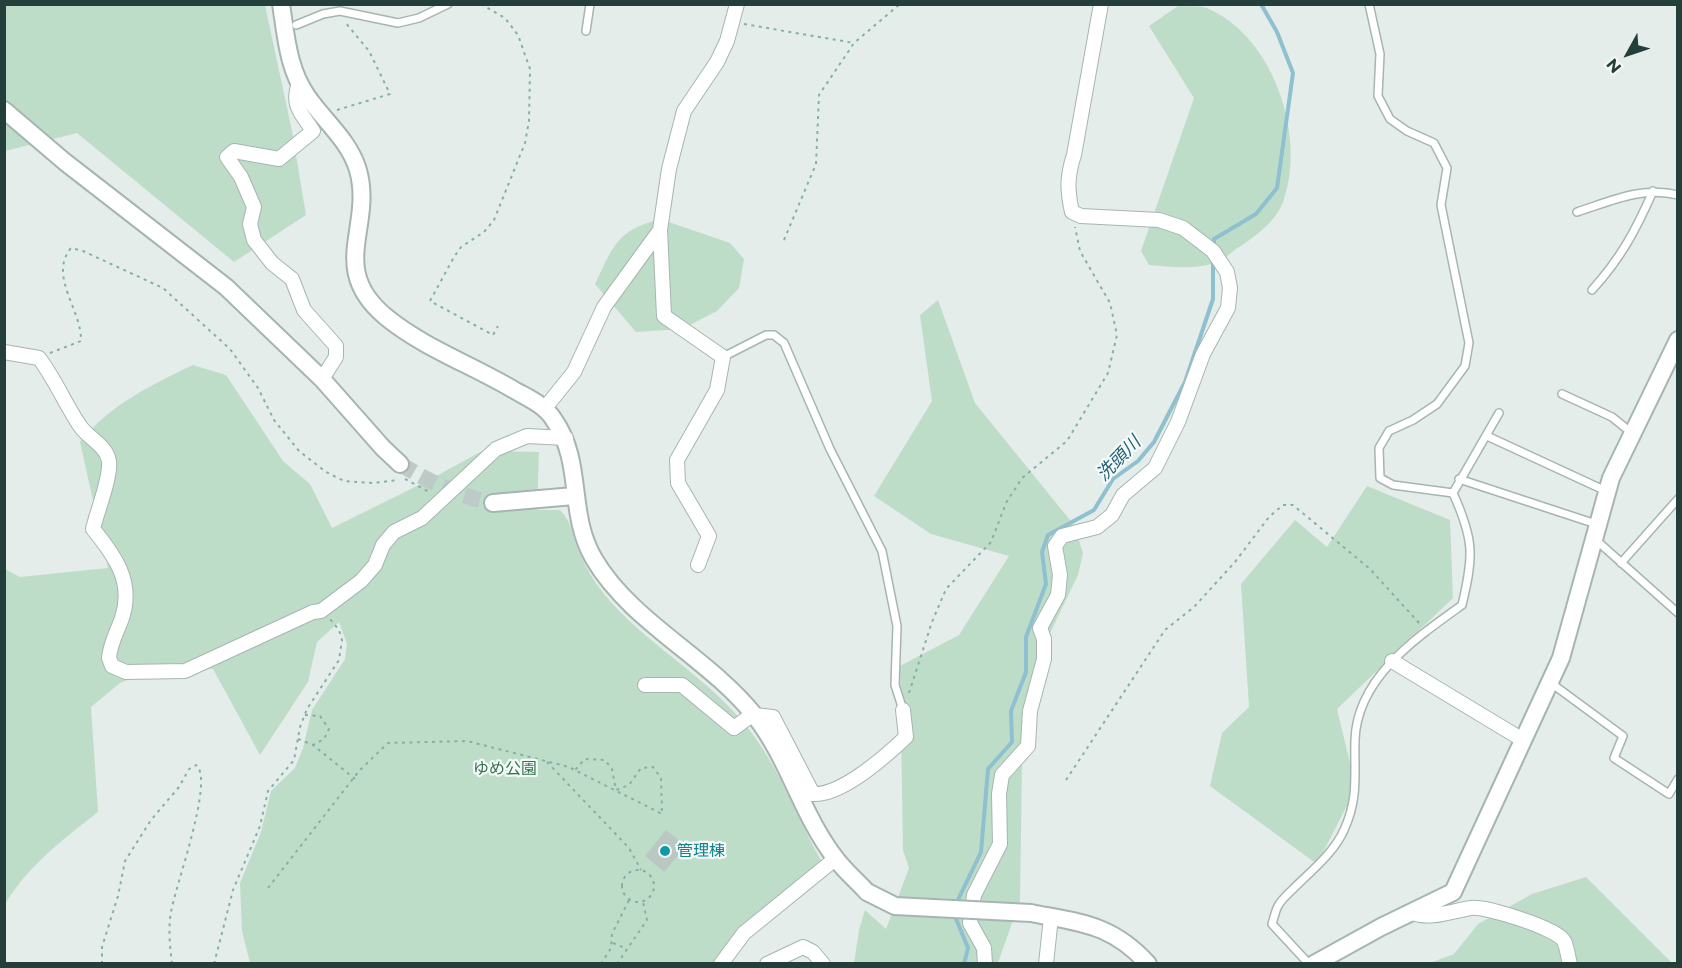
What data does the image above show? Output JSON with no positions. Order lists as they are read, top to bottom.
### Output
{
  "water": ["洗頭川"],
  "parks": ["ゆめ公園"],
  "places": ["管理棟"],
  "north": "bottom left"
}
